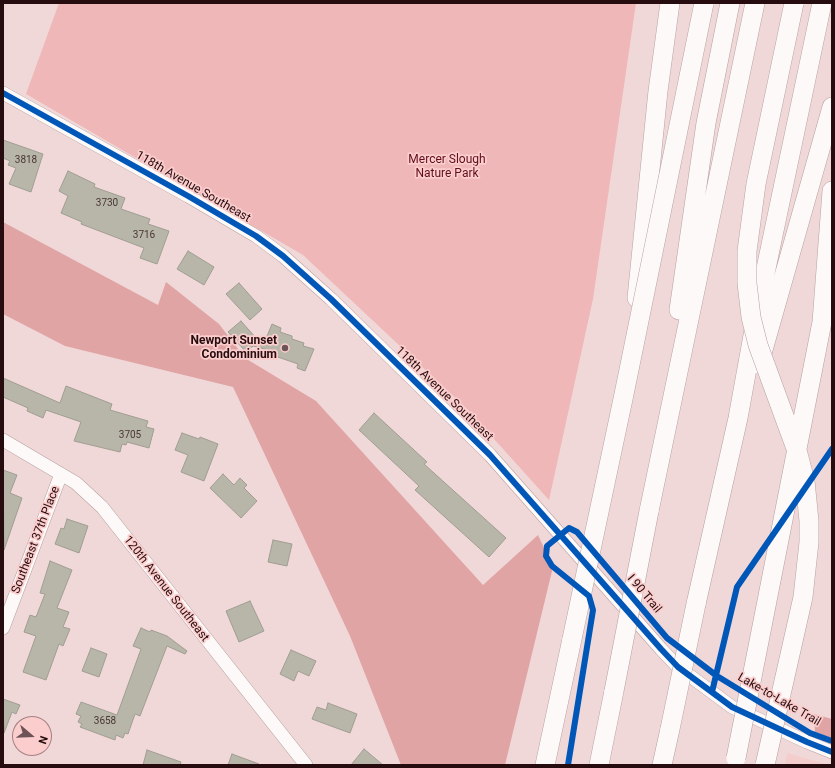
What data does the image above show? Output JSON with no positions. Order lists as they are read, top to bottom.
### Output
{
  "streets": {
    "street": ["118th Avenue Southeast", "Southeast 37th Place", "120th Avenue Southeast"],
    "cycle path": ["I 90 Trail"]
  },
  "crossings": [
    ["Southeast 37th Place", "120th Avenue Southeast"]
  ],
  "parks": ["Mercer Slough Nature Park"],
  "places": ["Newport Sunset Condominium"],
  "house_numbers": [
    "3818",
    "3730",
    "3716",
    "3705",
    "3658"
  ],
  "north": "right"
}
